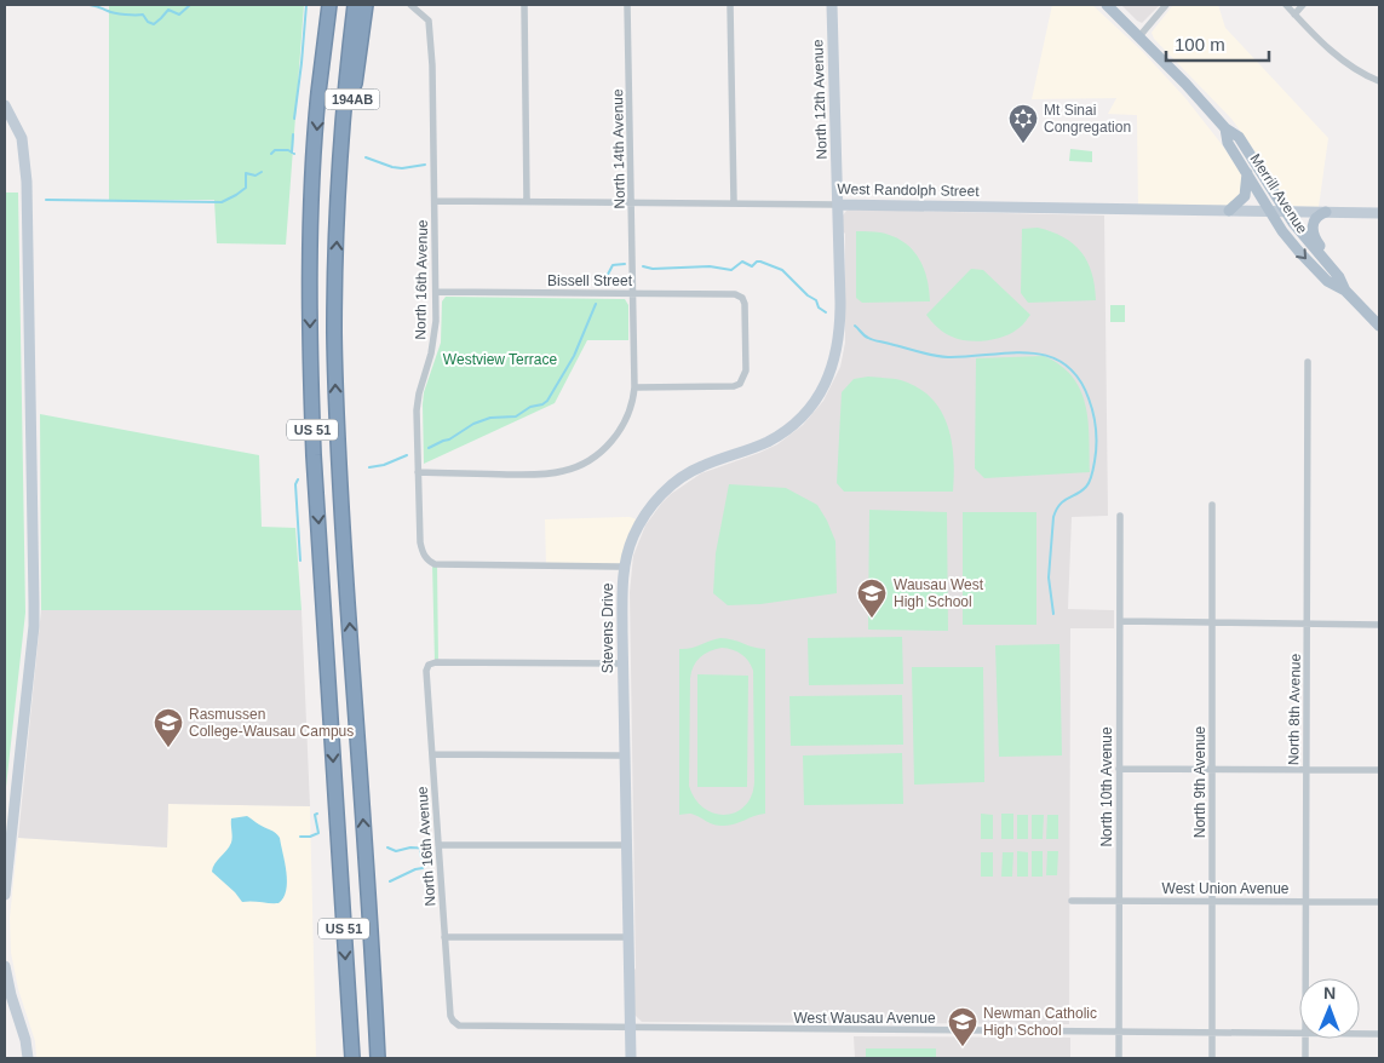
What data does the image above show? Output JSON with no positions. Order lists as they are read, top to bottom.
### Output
{
  "streets": {
    "highway": ["194AB", "US 51"],
    "main road": ["Merrill Avenue"],
    "street": [
      "North 12th Avenue",
      "North 14th Avenue",
      "West Randolph Street",
      "North 16th Avenue",
      "Bissell Street",
      "Stevens Drive",
      "North 8th Avenue",
      "North 9th Avenue",
      "North 10th Avenue",
      "West Union Avenue",
      "West Wausau Avenue"
    ]
  },
  "crossings": [
    ["194AB", "US 51"],
    ["North 12th Avenue", "West Randolph Street"],
    ["North 12th Avenue", "Stevens Drive"],
    ["North 14th Avenue", "West Randolph Street"],
    ["North 14th Avenue", "North 16th Avenue"],
    ["North 14th Avenue", "Bissell Street"],
    ["West Randolph Street", "Merrill Avenue"],
    ["West Randolph Street", "North 16th Avenue"],
    ["North 16th Avenue", "Bissell Street"],
    ["North 16th Avenue", "Stevens Drive"],
    ["North 16th Avenue", "West Wausau Avenue"],
    ["Stevens Drive", "West Wausau Avenue"],
    ["North 8th Avenue", "West Union Avenue"],
    ["North 9th Avenue", "West Union Avenue"],
    ["North 9th Avenue", "West Wausau Avenue"],
    ["North 10th Avenue", "West Union Avenue"],
    ["North 10th Avenue", "West Wausau Avenue"]
  ],
  "parks": ["Westview Terrace"],
  "places": {
    "synagogue": ["Mt Sinai Congregation"],
    "school or university": ["Wausau West High School", "Rasmussen College-Wausau Campus", "Newman Catholic High School"]
  },
  "scale_bar": "100 m",
  "north": "top"
}
